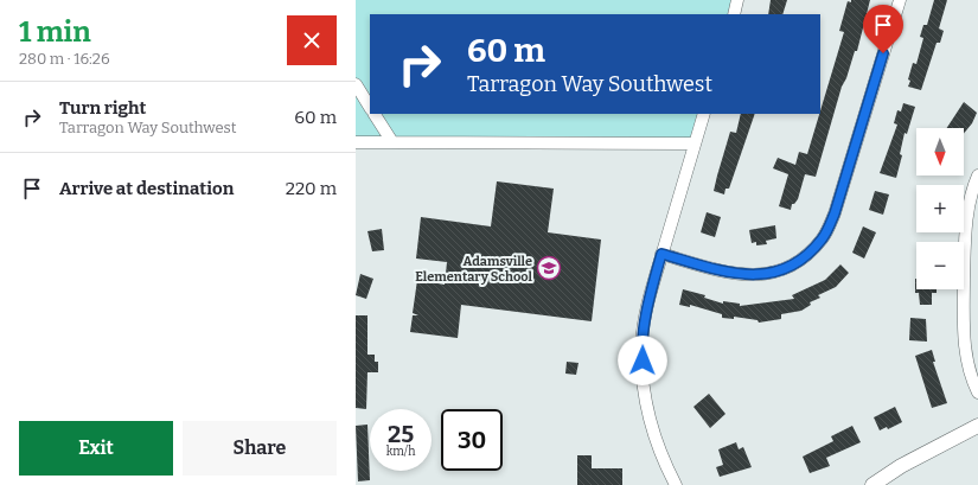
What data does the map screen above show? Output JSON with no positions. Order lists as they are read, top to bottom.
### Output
{
  "places": {
    "school or university": ["Adamsville Elementary School"]
  },
  "north": "bottom",
  "page": {
    "heading": ["1 min", "280 m · 16:26"],
    "turn": ["60 m", "Tarragon Way Southwest"],
    "list": [
      {
        "name": "Turn right",
        "note": "Tarragon Way Southwest",
        "value": "60 m"
      },
      {
        "name": "Arrive at destination",
        "value": "220 m"
      }
    ],
    "map_buttons": ["+", "−"],
    "speed": "25 km/h",
    "limit": "30",
    "buttons": ["Exit", "Share"]
  }
}
